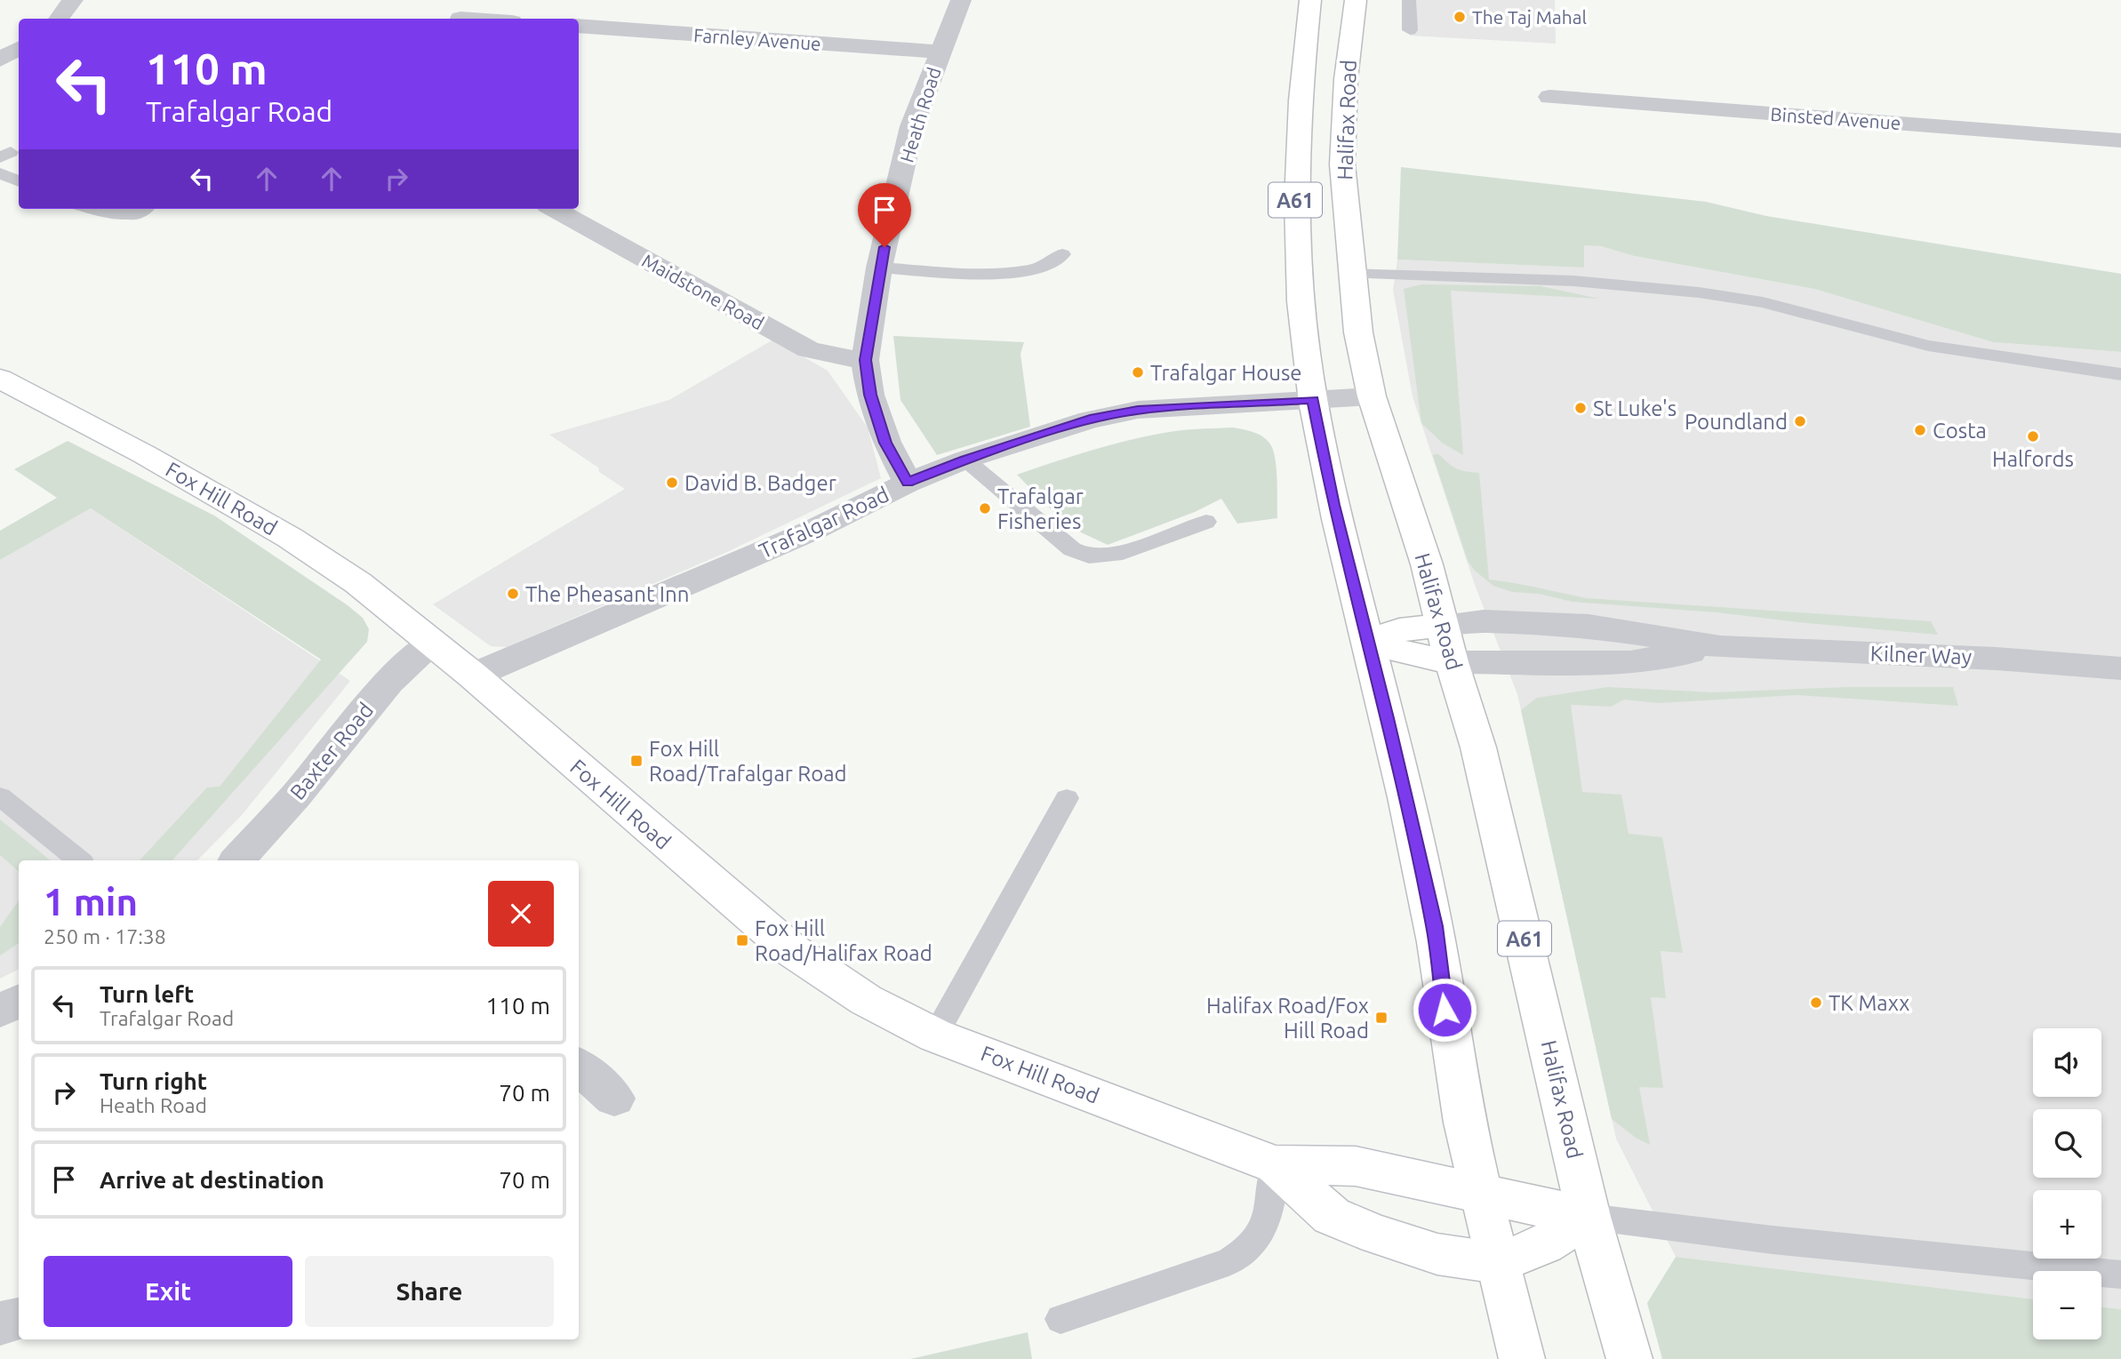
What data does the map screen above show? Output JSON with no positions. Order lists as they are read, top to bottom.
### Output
{
  "streets": {
    "main road": ["Halifax Road", "A61", "Fox Hill Road"],
    "street": [
      "Farnley Avenue",
      "Heath Road",
      "Binsted Avenue",
      "Maidstone Road",
      "Trafalgar Road",
      "Kilner Way",
      "Baxter Road"
    ]
  },
  "crossings": [
    ["Farnley Avenue", "Heath Road"],
    ["Heath Road", "Maidstone Road"],
    ["Heath Road", "Trafalgar Road"],
    ["Halifax Road", "A61"],
    ["Halifax Road", "Fox Hill Road"],
    ["Halifax Road", "Trafalgar Road"],
    ["Halifax Road", "Kilner Way"],
    ["A61", "Fox Hill Road"],
    ["A61", "Trafalgar Road"],
    ["Fox Hill Road", "Trafalgar Road"],
    ["Fox Hill Road", "Baxter Road"]
  ],
  "places": {
    "other": [
      "The Taj Mahal",
      "Trafalgar House",
      "St Luke's",
      "Poundland",
      "Costa",
      "Halfords",
      "David B. Badger",
      "Trafalgar Fisheries",
      "The Pheasant Inn",
      "TK Maxx"
    ],
    "transit": ["Fox Hill Road/Trafalgar Road", "Fox Hill Road/Halifax Road", "Halifax Road/Fox Hill Road"]
  },
  "page": {
    "turn": ["110 m", "Trafalgar Road"],
    "heading": ["1 min", "250 m · 17:38"],
    "list": [
      {
        "name": "Turn left",
        "note": "Trafalgar Road",
        "value": "110 m"
      },
      {
        "name": "Turn right",
        "note": "Heath Road",
        "value": "70 m"
      },
      {
        "name": "Arrive at destination",
        "value": "70 m"
      }
    ],
    "map_buttons": ["+", "−"],
    "buttons": ["Exit", "Share"]
  }
}
